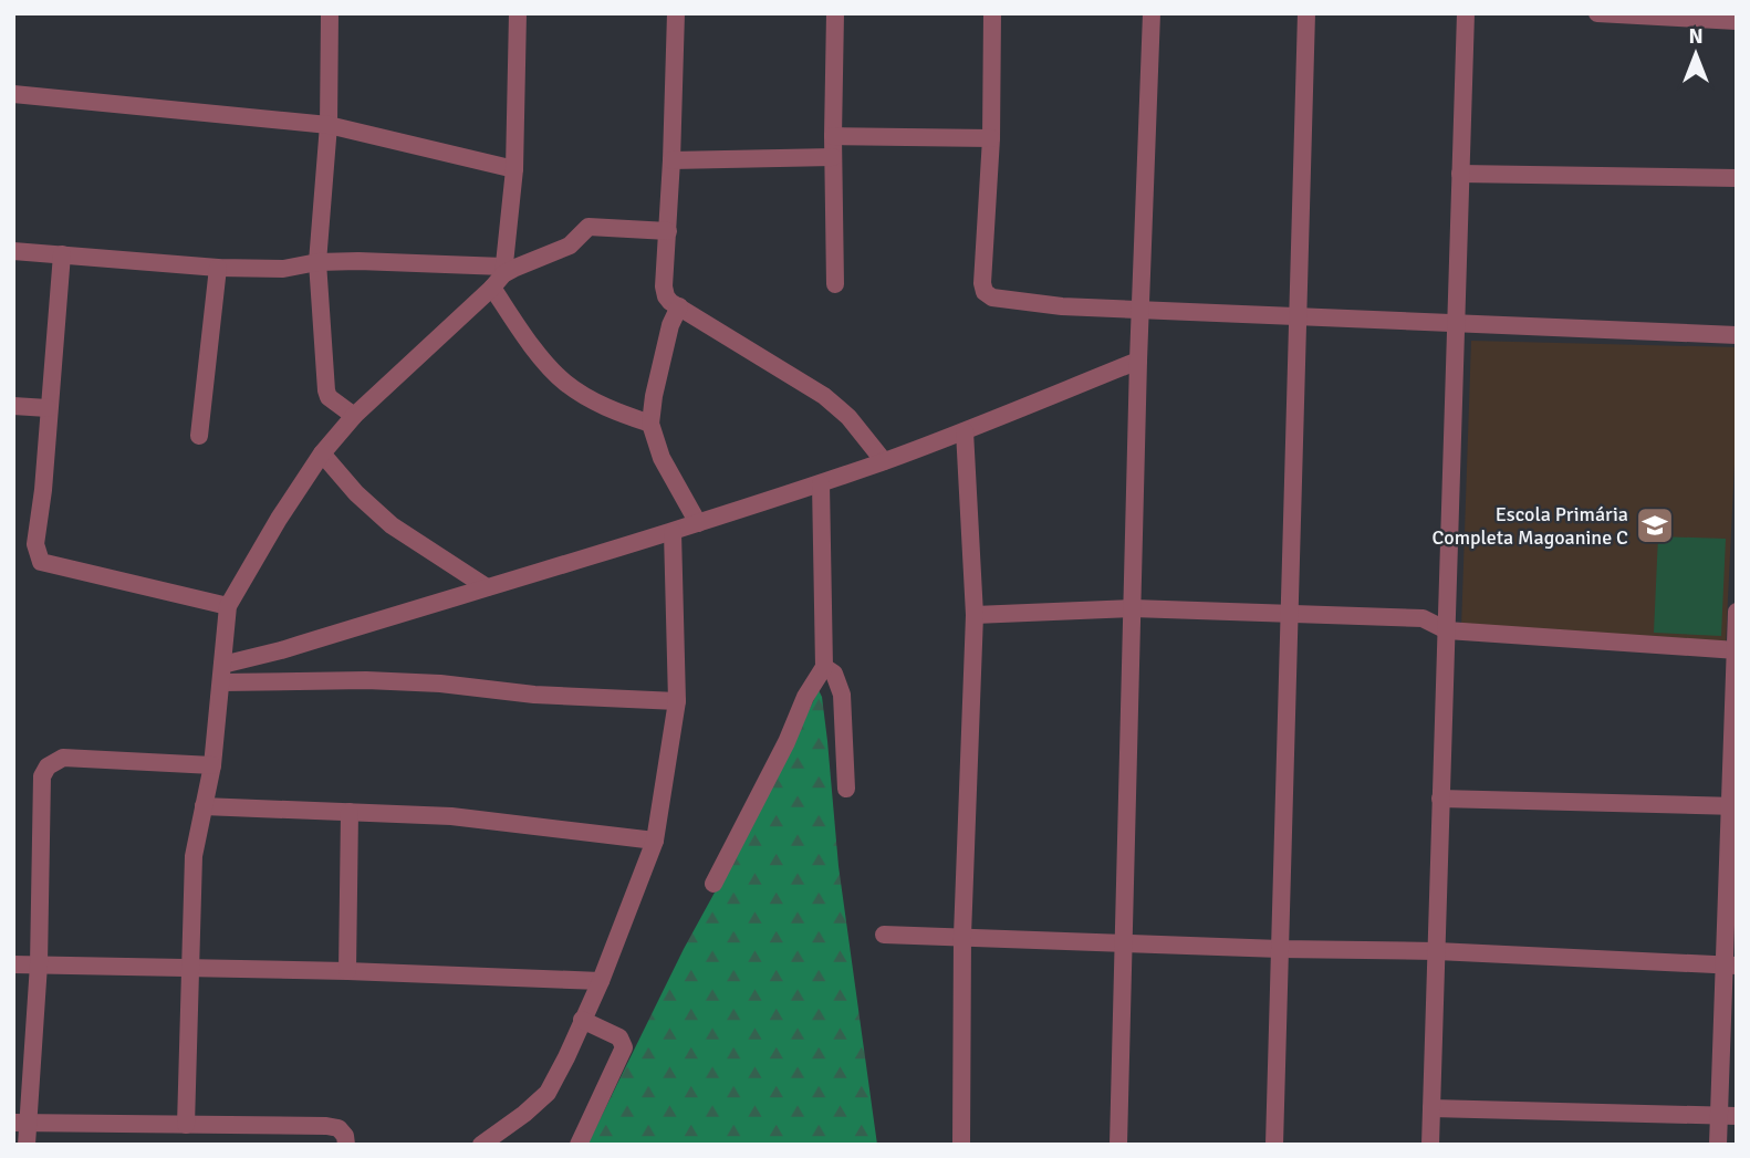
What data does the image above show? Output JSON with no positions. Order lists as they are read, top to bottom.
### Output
{
  "places": {
    "school or university": ["Escola Primária Completa Magoanine C"]
  },
  "north": "top"
}
